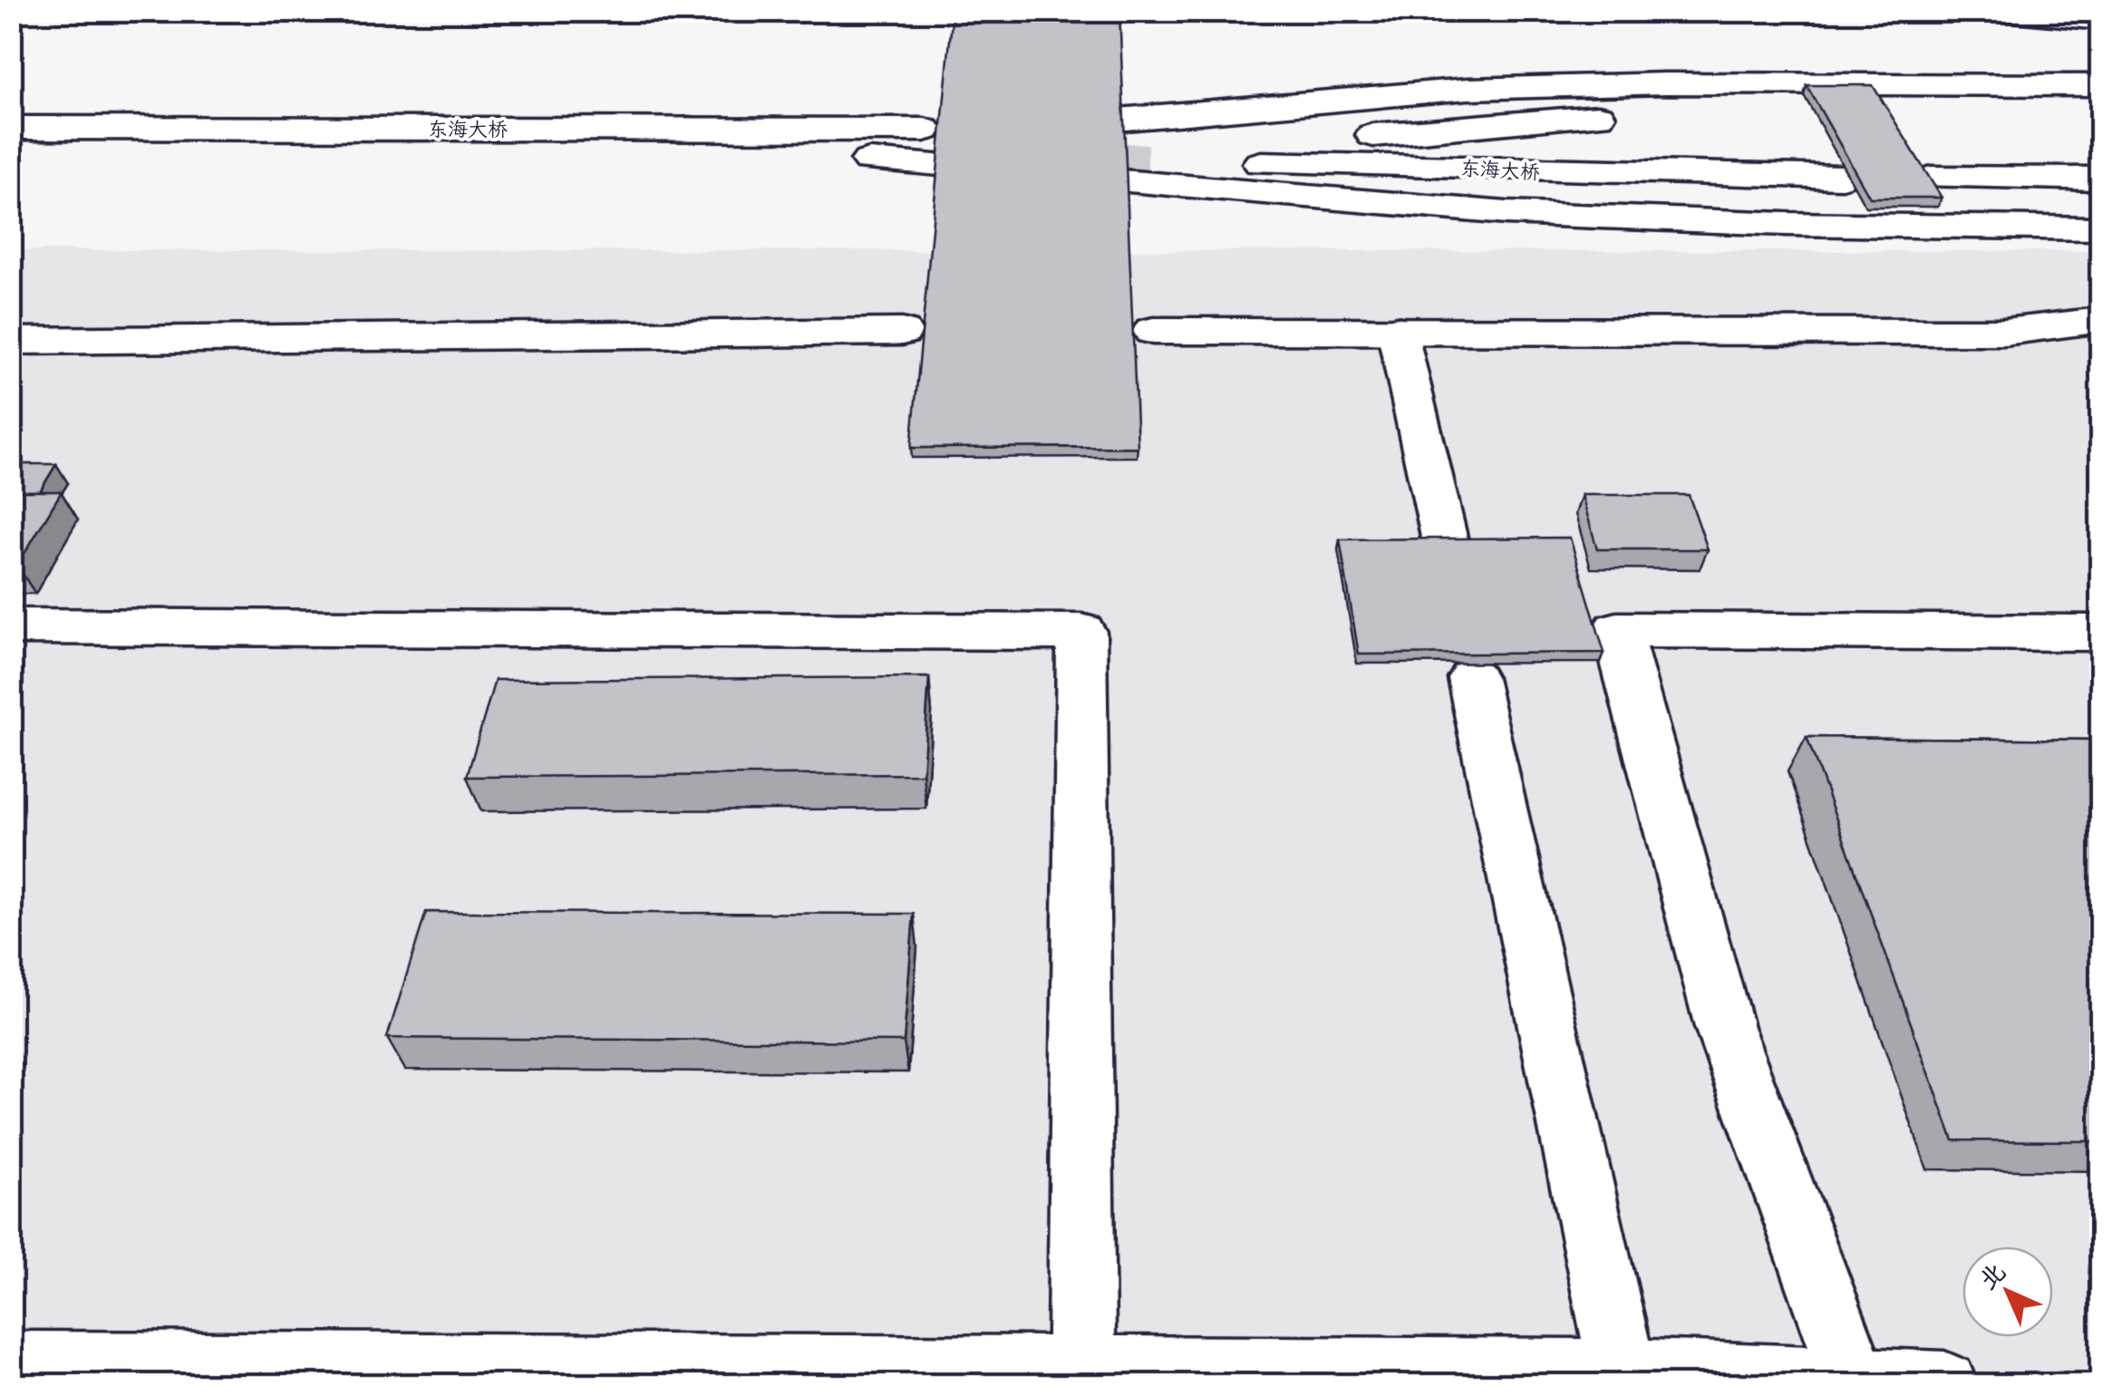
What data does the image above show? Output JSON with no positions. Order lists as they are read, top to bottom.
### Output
{
  "streets": {
    "main road": ["东海大桥"]
  },
  "north": "top left"
}
